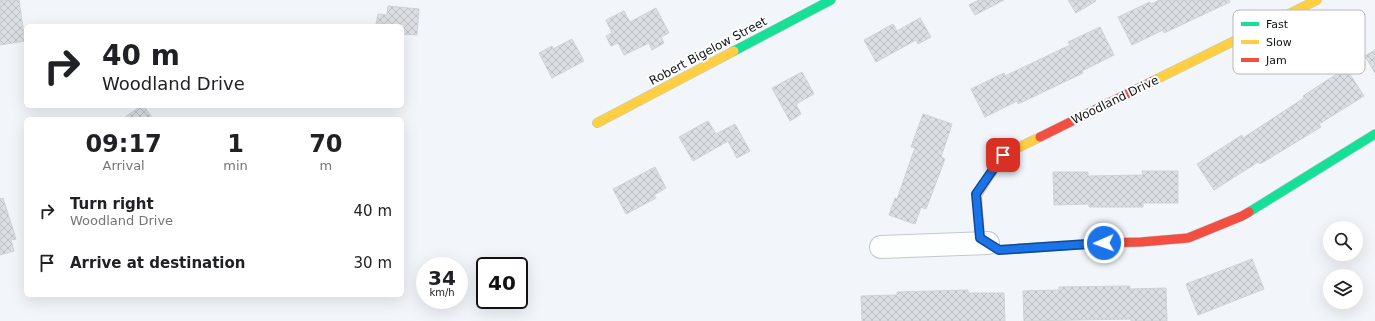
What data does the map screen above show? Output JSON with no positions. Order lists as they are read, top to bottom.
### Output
{
  "streets": {
    "street": ["Robert Bigelow Street", "Woodland Drive"]
  },
  "legend": ["Fast", "Slow", "Jam"],
  "page": {
    "turn": ["40 m", "Woodland Drive"],
    "eta": [
      "09:17",
      "Arrival",
      "1",
      "min",
      "70",
      "m"
    ],
    "list": [
      {
        "name": "Turn right",
        "note": "Woodland Drive",
        "value": "40 m"
      },
      {
        "name": "Arrive at destination",
        "value": "30 m"
      }
    ],
    "speed": "34 km/h",
    "limit": "40"
  }
}
